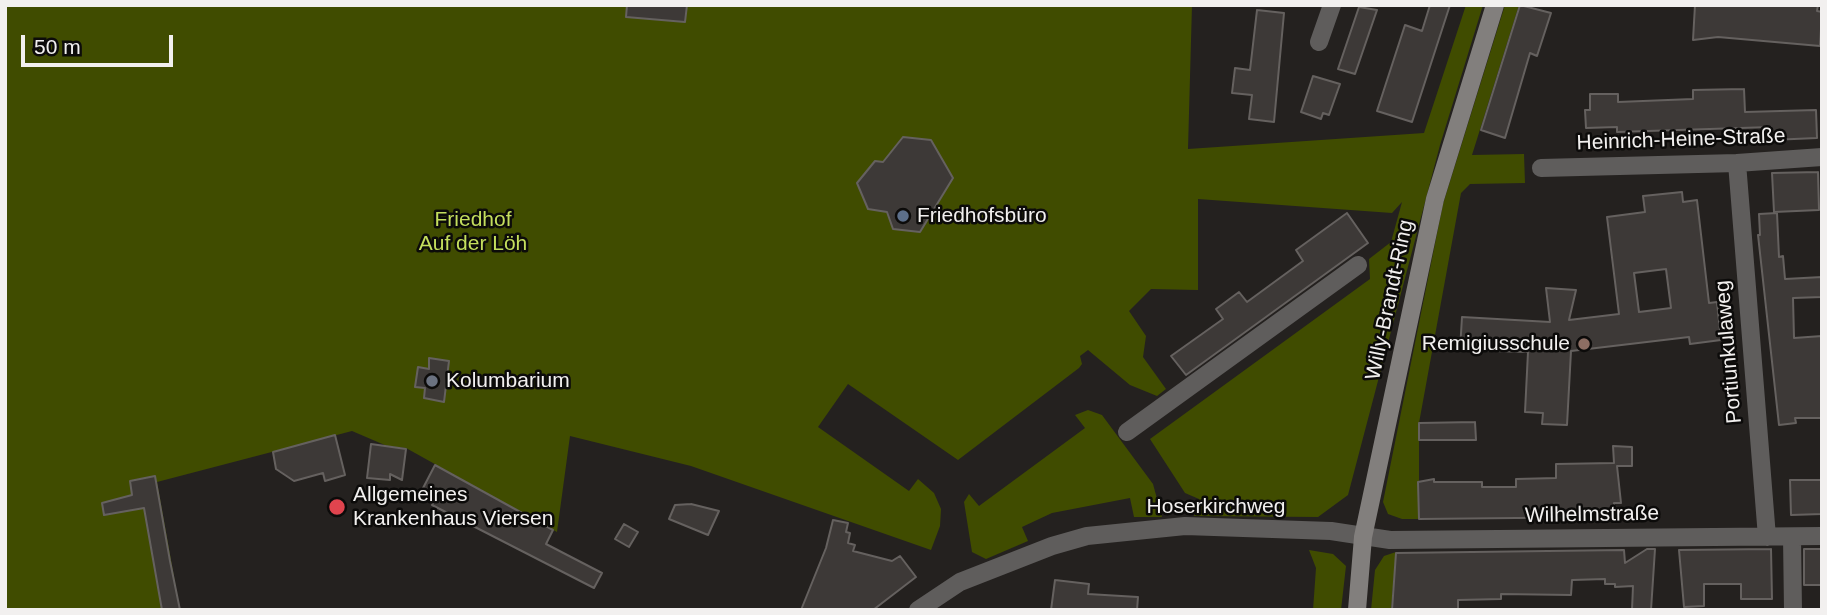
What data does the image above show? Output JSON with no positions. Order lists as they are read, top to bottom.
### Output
{
  "streets": {
    "main road": ["Willy-Brandt-Ring"],
    "street": [
      "Heinrich-Heine-Straße",
      "Portiunkulaweg",
      "Hoserkirchweg",
      "Wilhelmstraße"
    ]
  },
  "crossings": [
    ["Heinrich-Heine-Straße", "Portiunkulaweg"],
    ["Willy-Brandt-Ring", "Hoserkirchweg"],
    ["Willy-Brandt-Ring", "Wilhelmstraße"],
    ["Portiunkulaweg", "Wilhelmstraße"],
    ["Hoserkirchweg", "Wilhelmstraße"]
  ],
  "parks": ["Friedhof Auf der Löh"],
  "places": [
    "Friedhofsbüro",
    "Remigiusschule",
    "Kolumbarium",
    "Allgemeines Krankenhaus Viersen"
  ],
  "scale_bar": "50 m"
}
